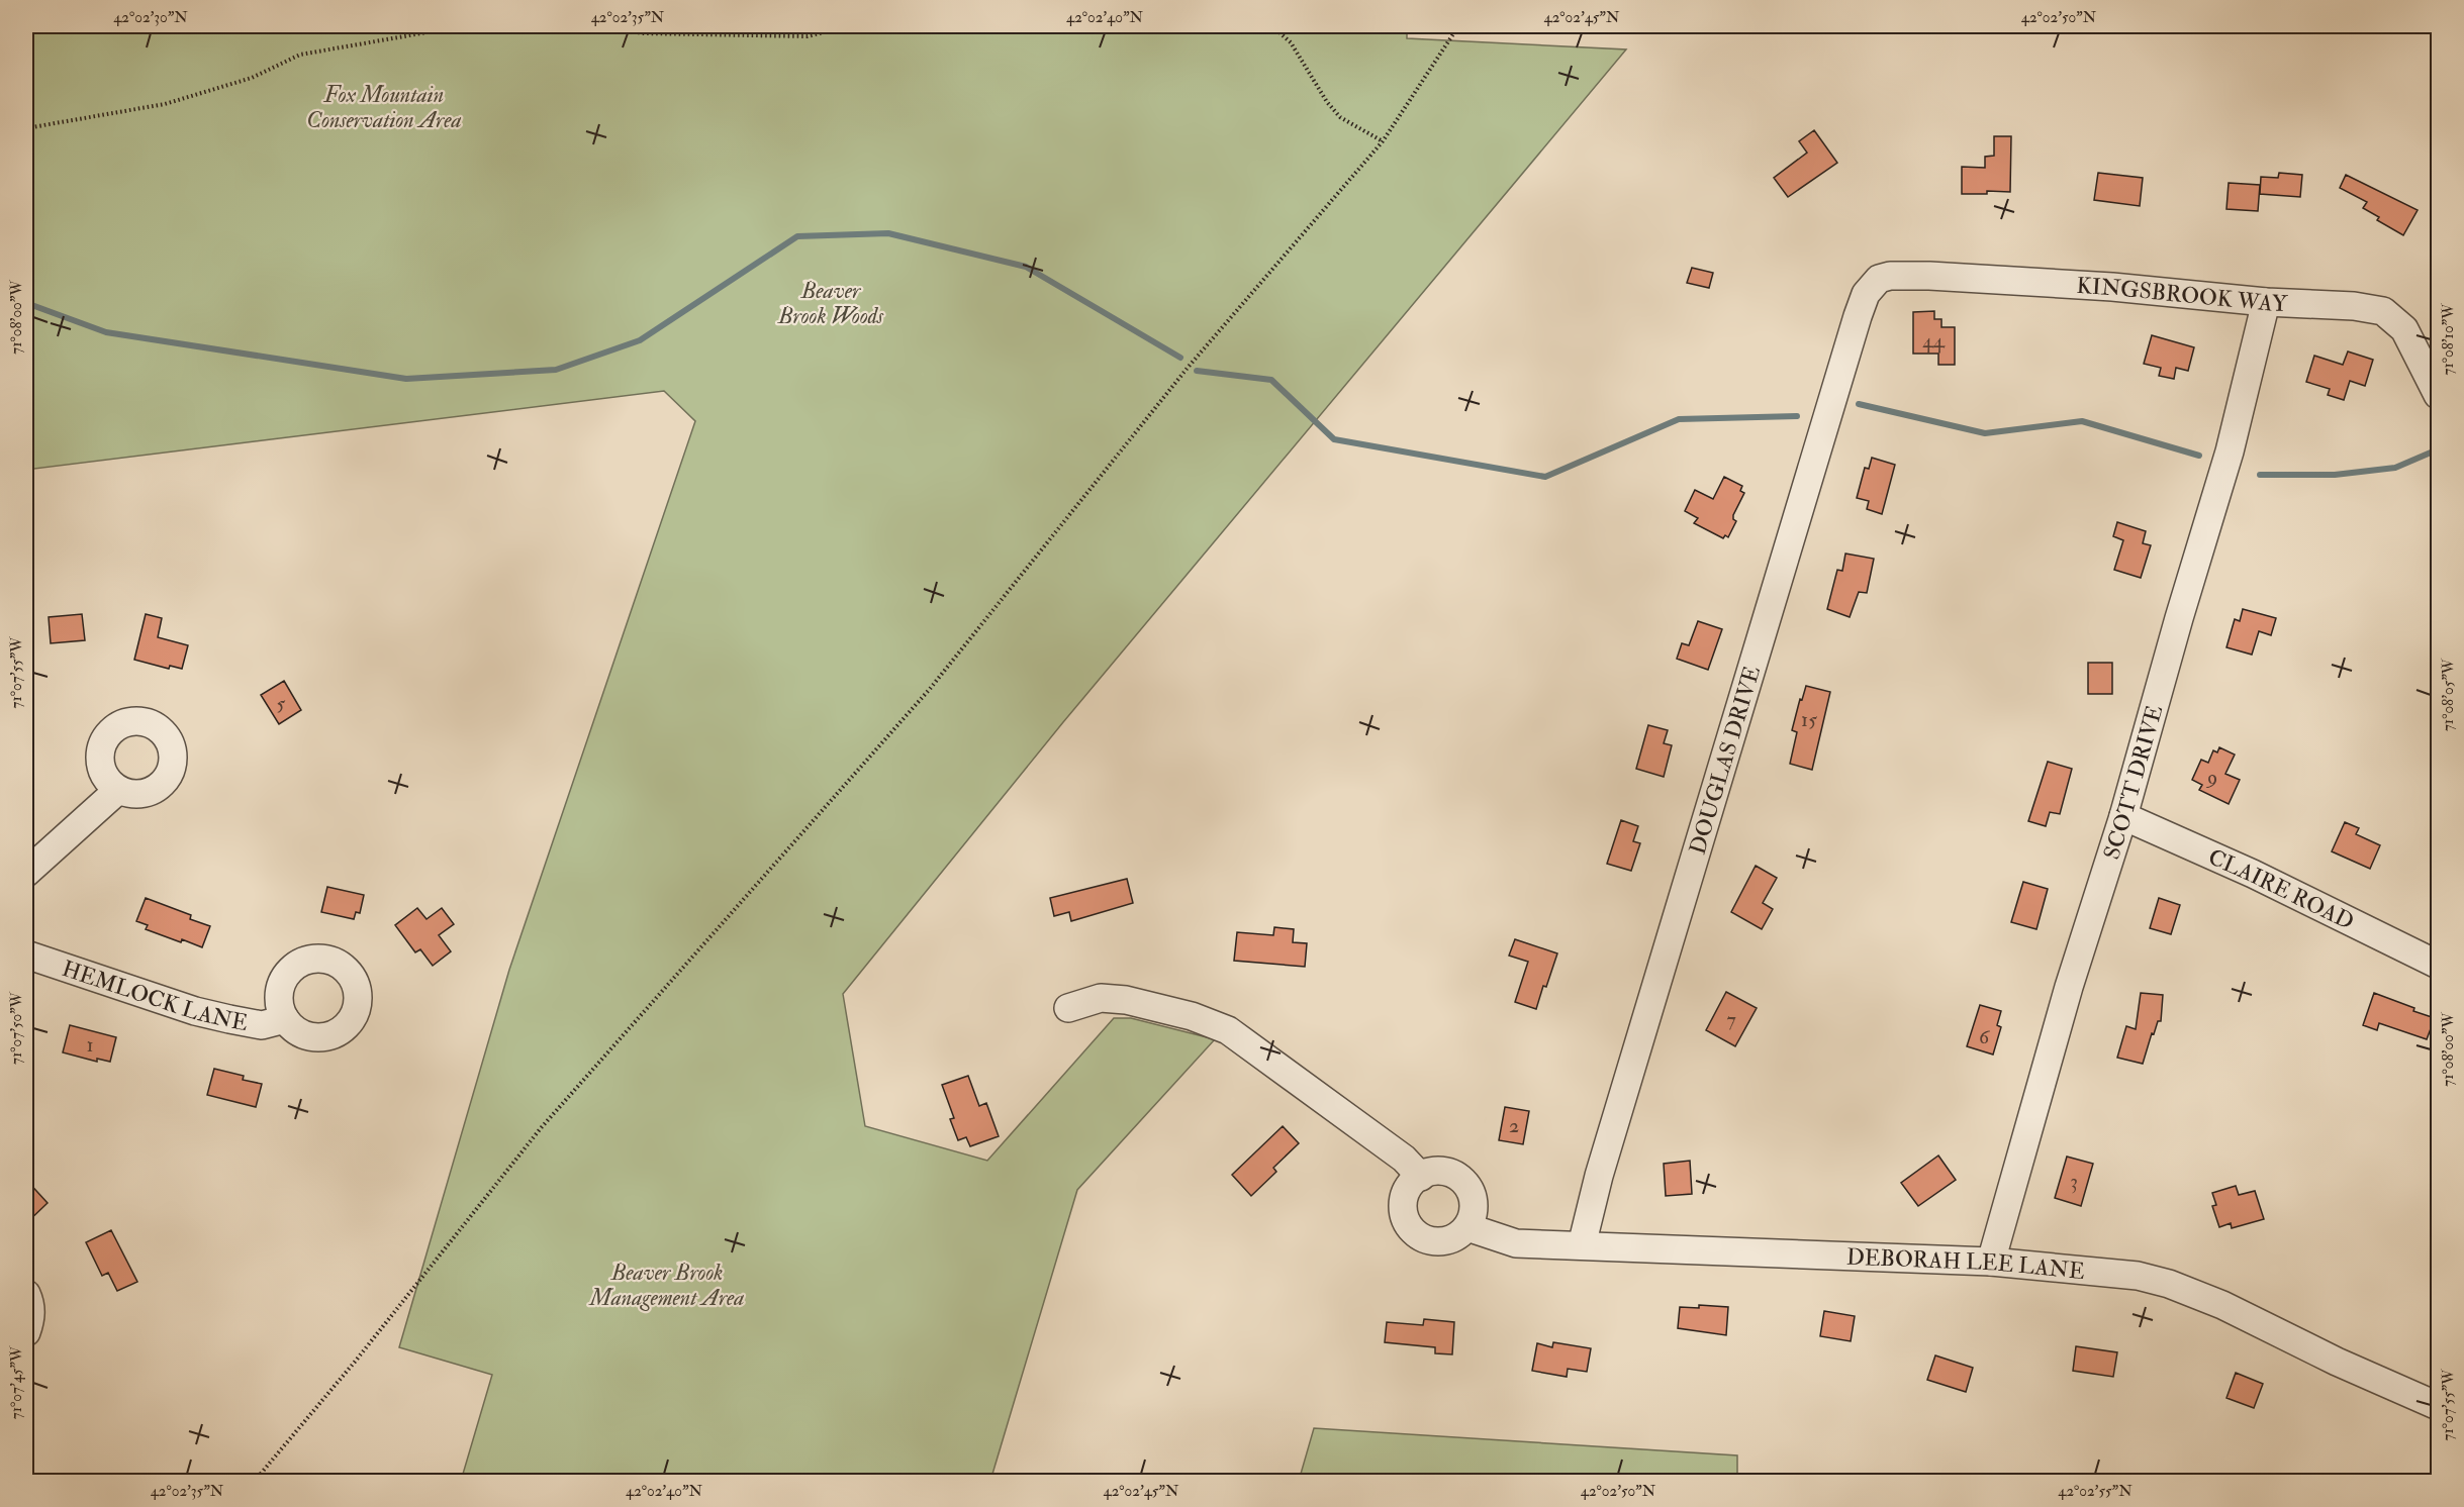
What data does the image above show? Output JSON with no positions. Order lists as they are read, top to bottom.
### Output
{
  "streets": {
    "street": [
      "KINGSBROOK WAY",
      "DOUGLAS DRIVE",
      "SCOTT DRIVE",
      "CLAIRE ROAD",
      "HEMLOCK LANE",
      "DEBORAH LEE LANE"
    ]
  },
  "crossings": [
    ["KINGSBROOK WAY", "DOUGLAS DRIVE"],
    ["KINGSBROOK WAY", "SCOTT DRIVE"],
    ["DOUGLAS DRIVE", "DEBORAH LEE LANE"],
    ["SCOTT DRIVE", "CLAIRE ROAD"],
    ["SCOTT DRIVE", "DEBORAH LEE LANE"]
  ],
  "parks": ["Fox Mountain Conservation Area", "Beaver Brook Woods", "Beaver Brook Management Area"],
  "house_numbers": [
    "44",
    "5",
    "15",
    "9",
    "7",
    "6",
    "1",
    "2",
    "3"
  ],
  "coordinates": [
    "42°02'30\"N",
    "42°02'35\"N",
    "42°02'40\"N",
    "42°02'45\"N",
    "42°02'50\"N",
    "71°08'00\"W",
    "71°08'10\"W",
    "71°07'55\"W",
    "71°08'05\"W",
    "71°07'50\"W",
    "71°07'45\"W",
    "42°02'55\"N"
  ]
}
